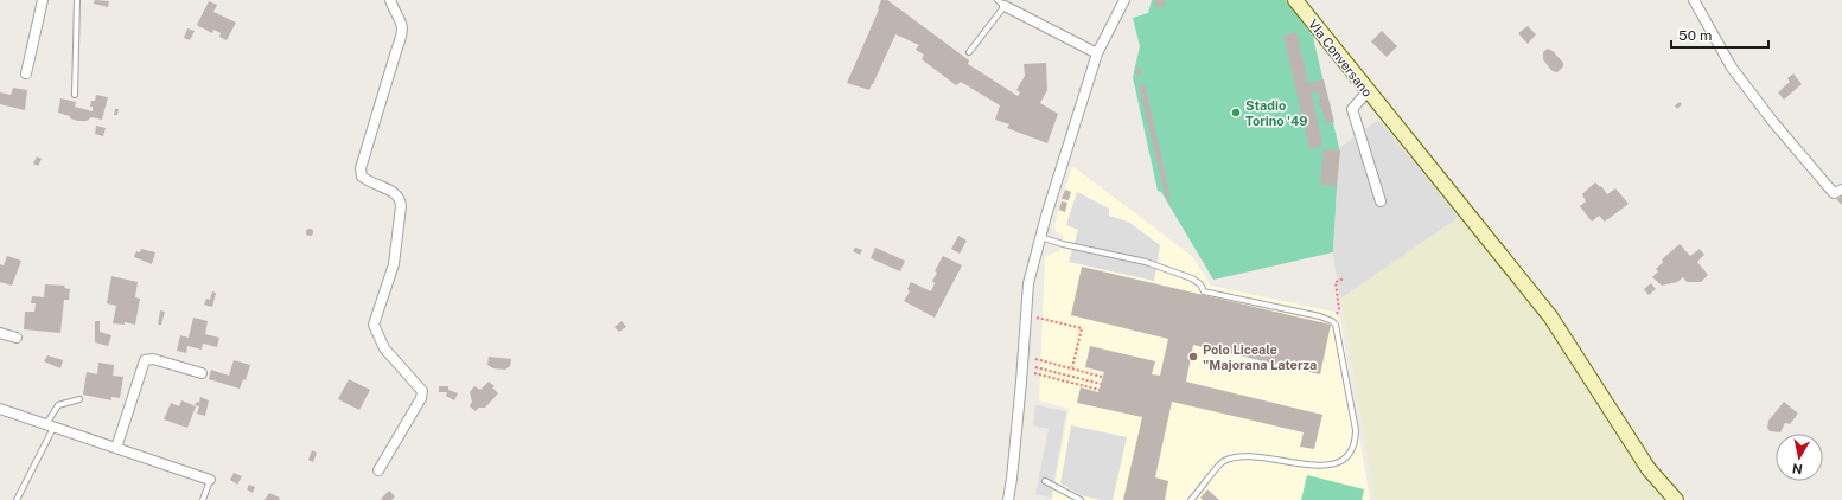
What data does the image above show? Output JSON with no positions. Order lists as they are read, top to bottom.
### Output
{
  "streets": {
    "main road": ["VIa Conversano"]
  },
  "places": ["Stadio Torino '49", "Polo Liceale \"Majorana Laterza"],
  "scale_bar": "50 m",
  "north": "bottom"
}
